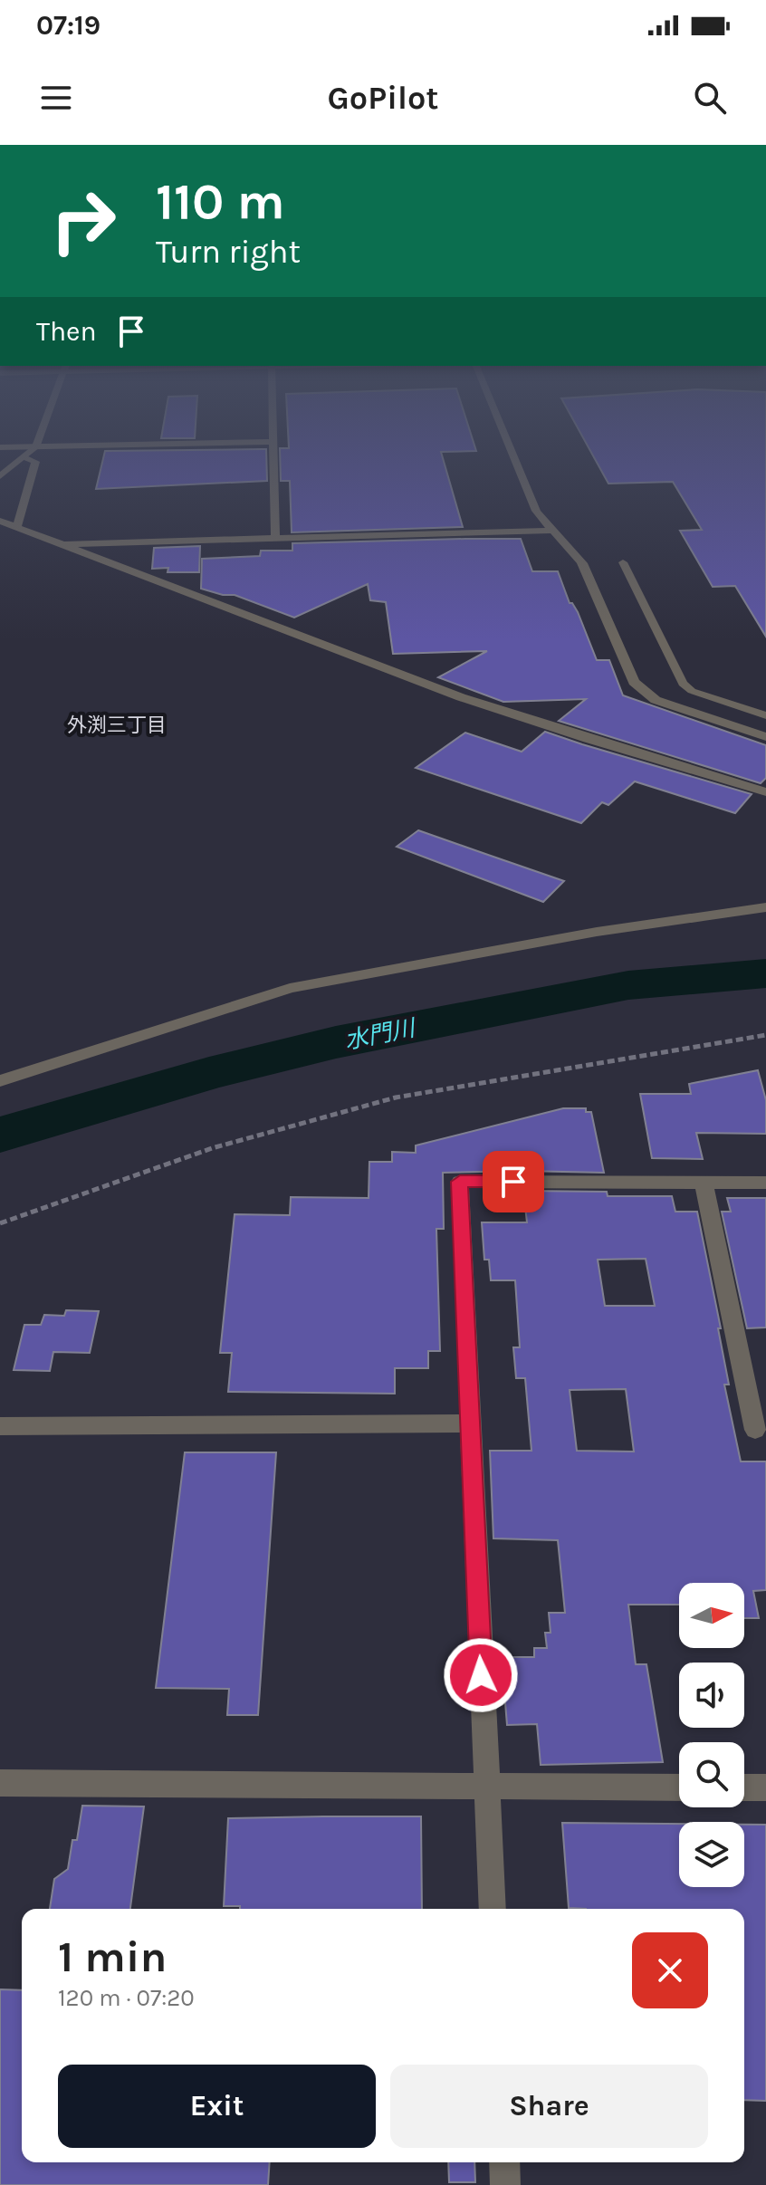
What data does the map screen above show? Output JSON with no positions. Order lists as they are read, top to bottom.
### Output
{
  "districts": ["外渕三丁目"],
  "water": ["水門川"],
  "north": "right",
  "page": {
    "status": "07:19",
    "header": "GoPilot",
    "turn": ["110 m", "Turn right"],
    "then": "Then",
    "heading": ["1 min", "120 m · 07:20"],
    "buttons": ["Exit", "Share"]
  }
}
